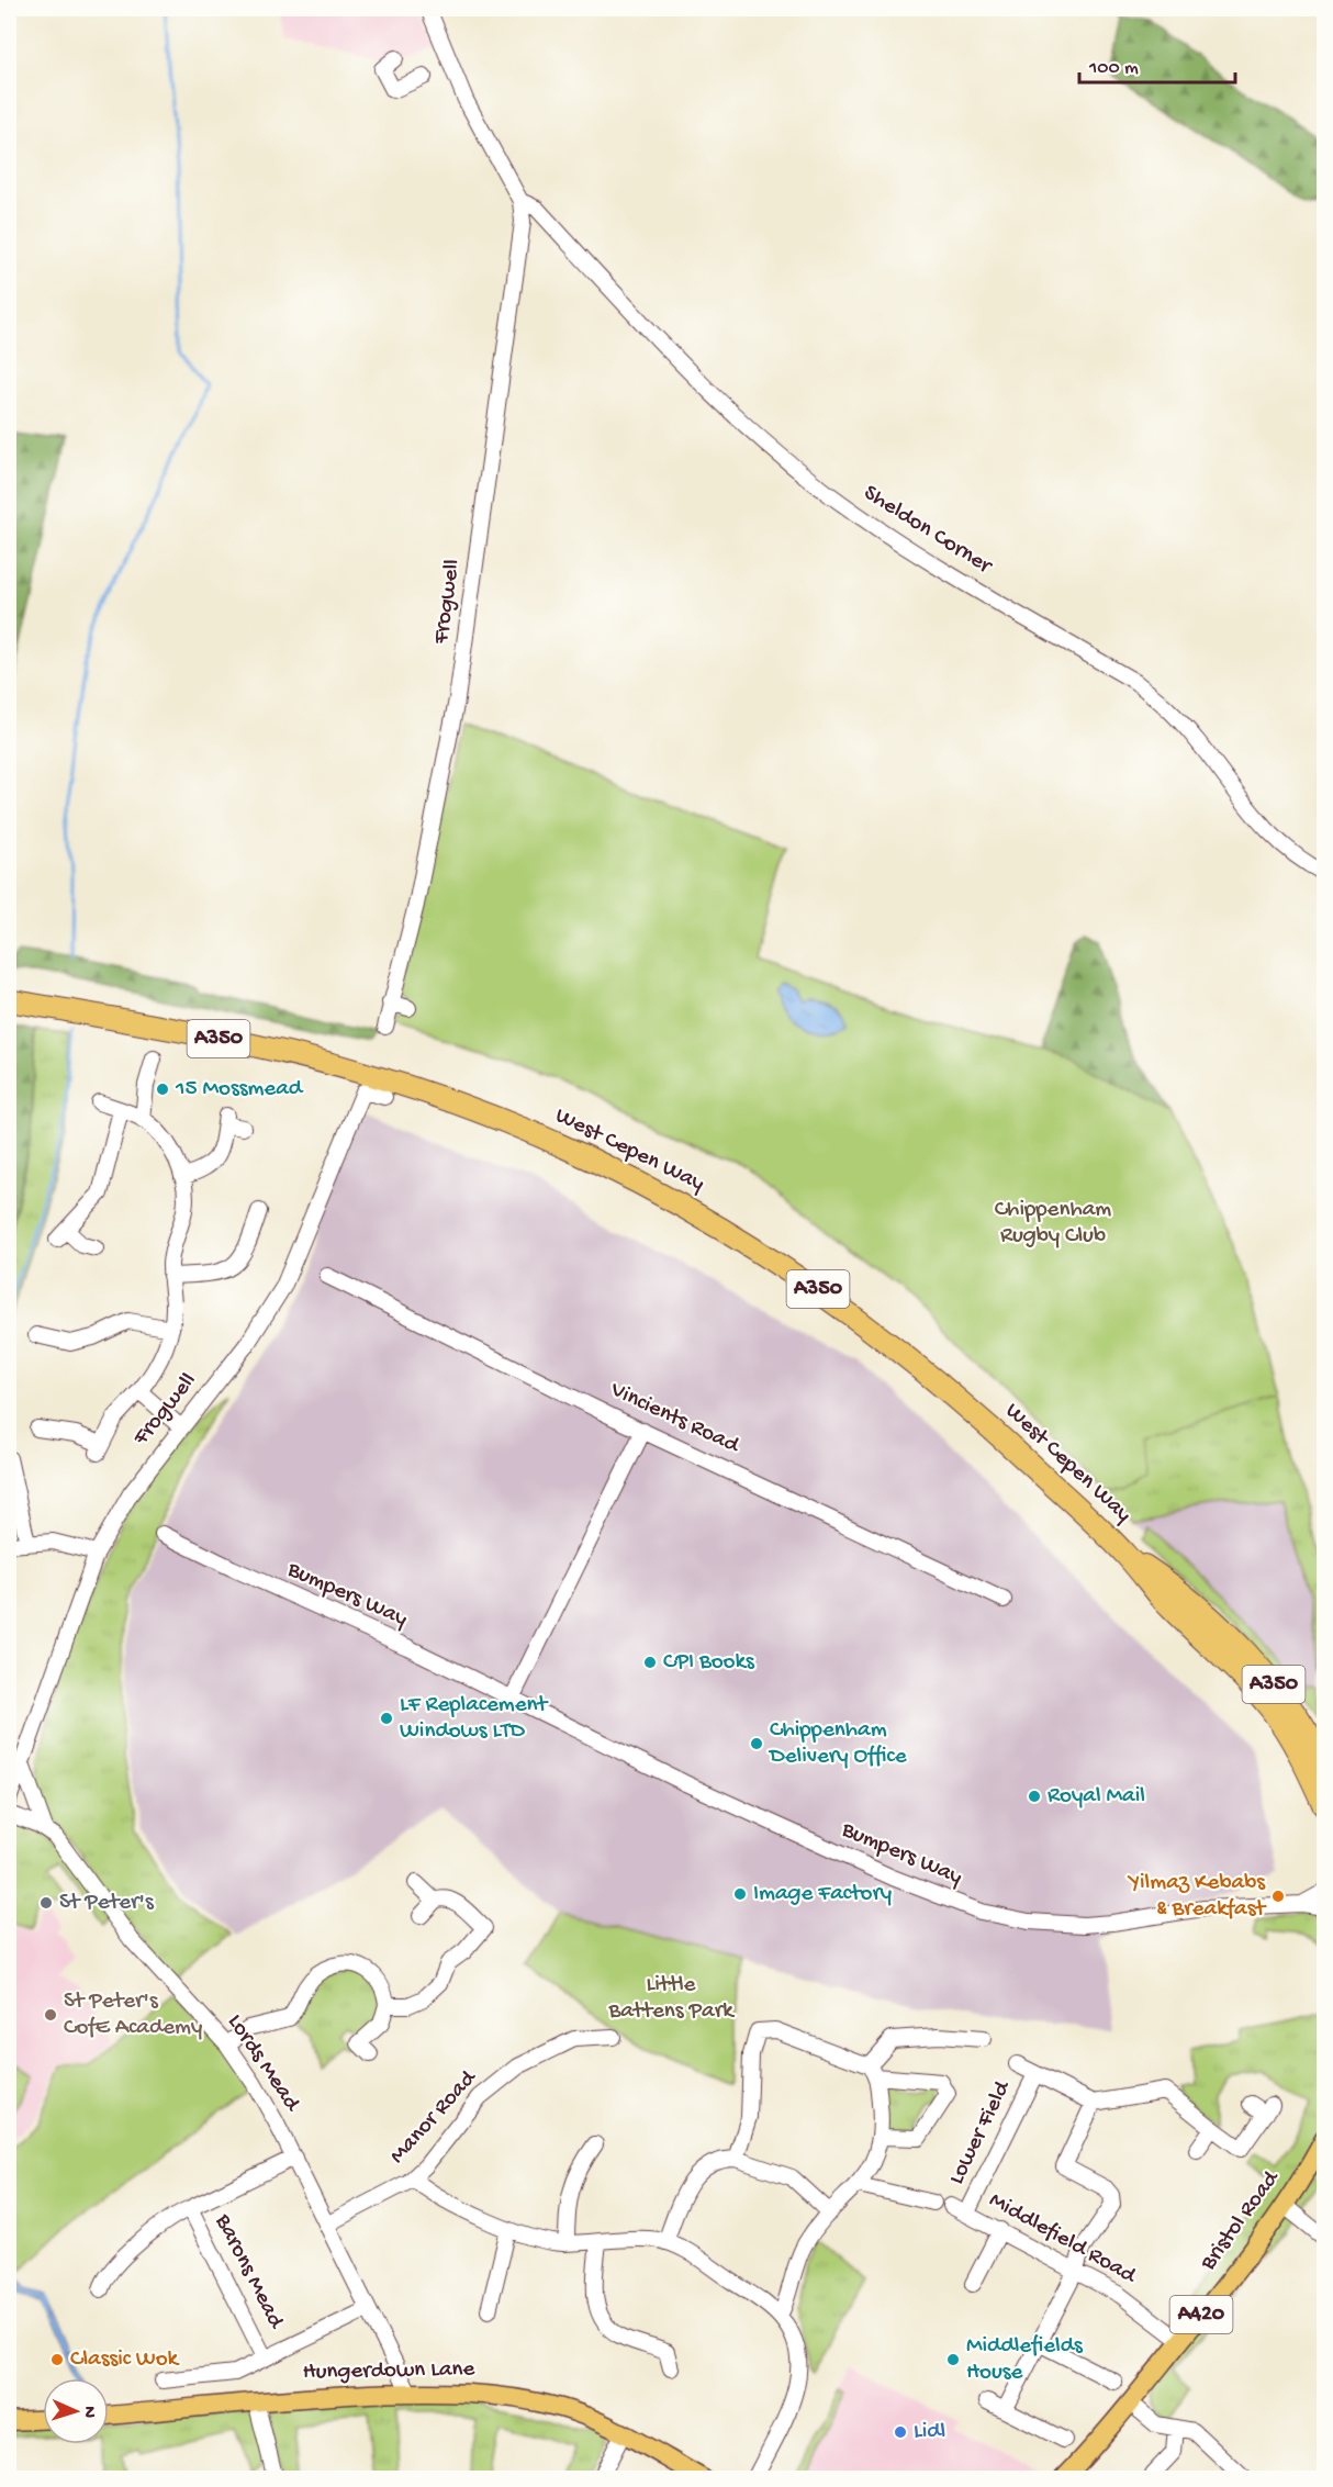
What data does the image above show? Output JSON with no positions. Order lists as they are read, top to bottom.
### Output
{
  "streets": {
    "highway": ["A350", "West Cepen Way"],
    "main road": ["Bristol Road", "A420", "Hungerdown Lane"],
    "street": [
      "Sheldon Corner",
      "Frogwell",
      "Vincients Road",
      "Bumpers Way",
      "Lords Mead",
      "Manor Road",
      "Lower Field",
      "Middlefield Road",
      "Barons Mead"
    ]
  },
  "crossings": [
    ["Sheldon Corner", "Frogwell"],
    ["Lords Mead", "Manor Road"],
    ["Lords Mead", "Barons Mead"],
    ["Lords Mead", "Hungerdown Lane"],
    ["Lower Field", "Middlefield Road"],
    ["Bristol Road", "Middlefield Road"]
  ],
  "parks": ["Chippenham Rugby Club", "Little Battens Park"],
  "places": [
    "15 Mossmead",
    "CPI Books",
    "LF Replacement Windows LTD",
    "Chippenham Delivery Office",
    "Royal Mail",
    "Image Factory",
    "Yilmaz Kebabs & Breakfast",
    "St Peter's",
    "St Peter's CofE Academy",
    "Classic Wok",
    "Middlefields House",
    "Lidl"
  ],
  "scale_bar": "100 m",
  "north": "right"
}
